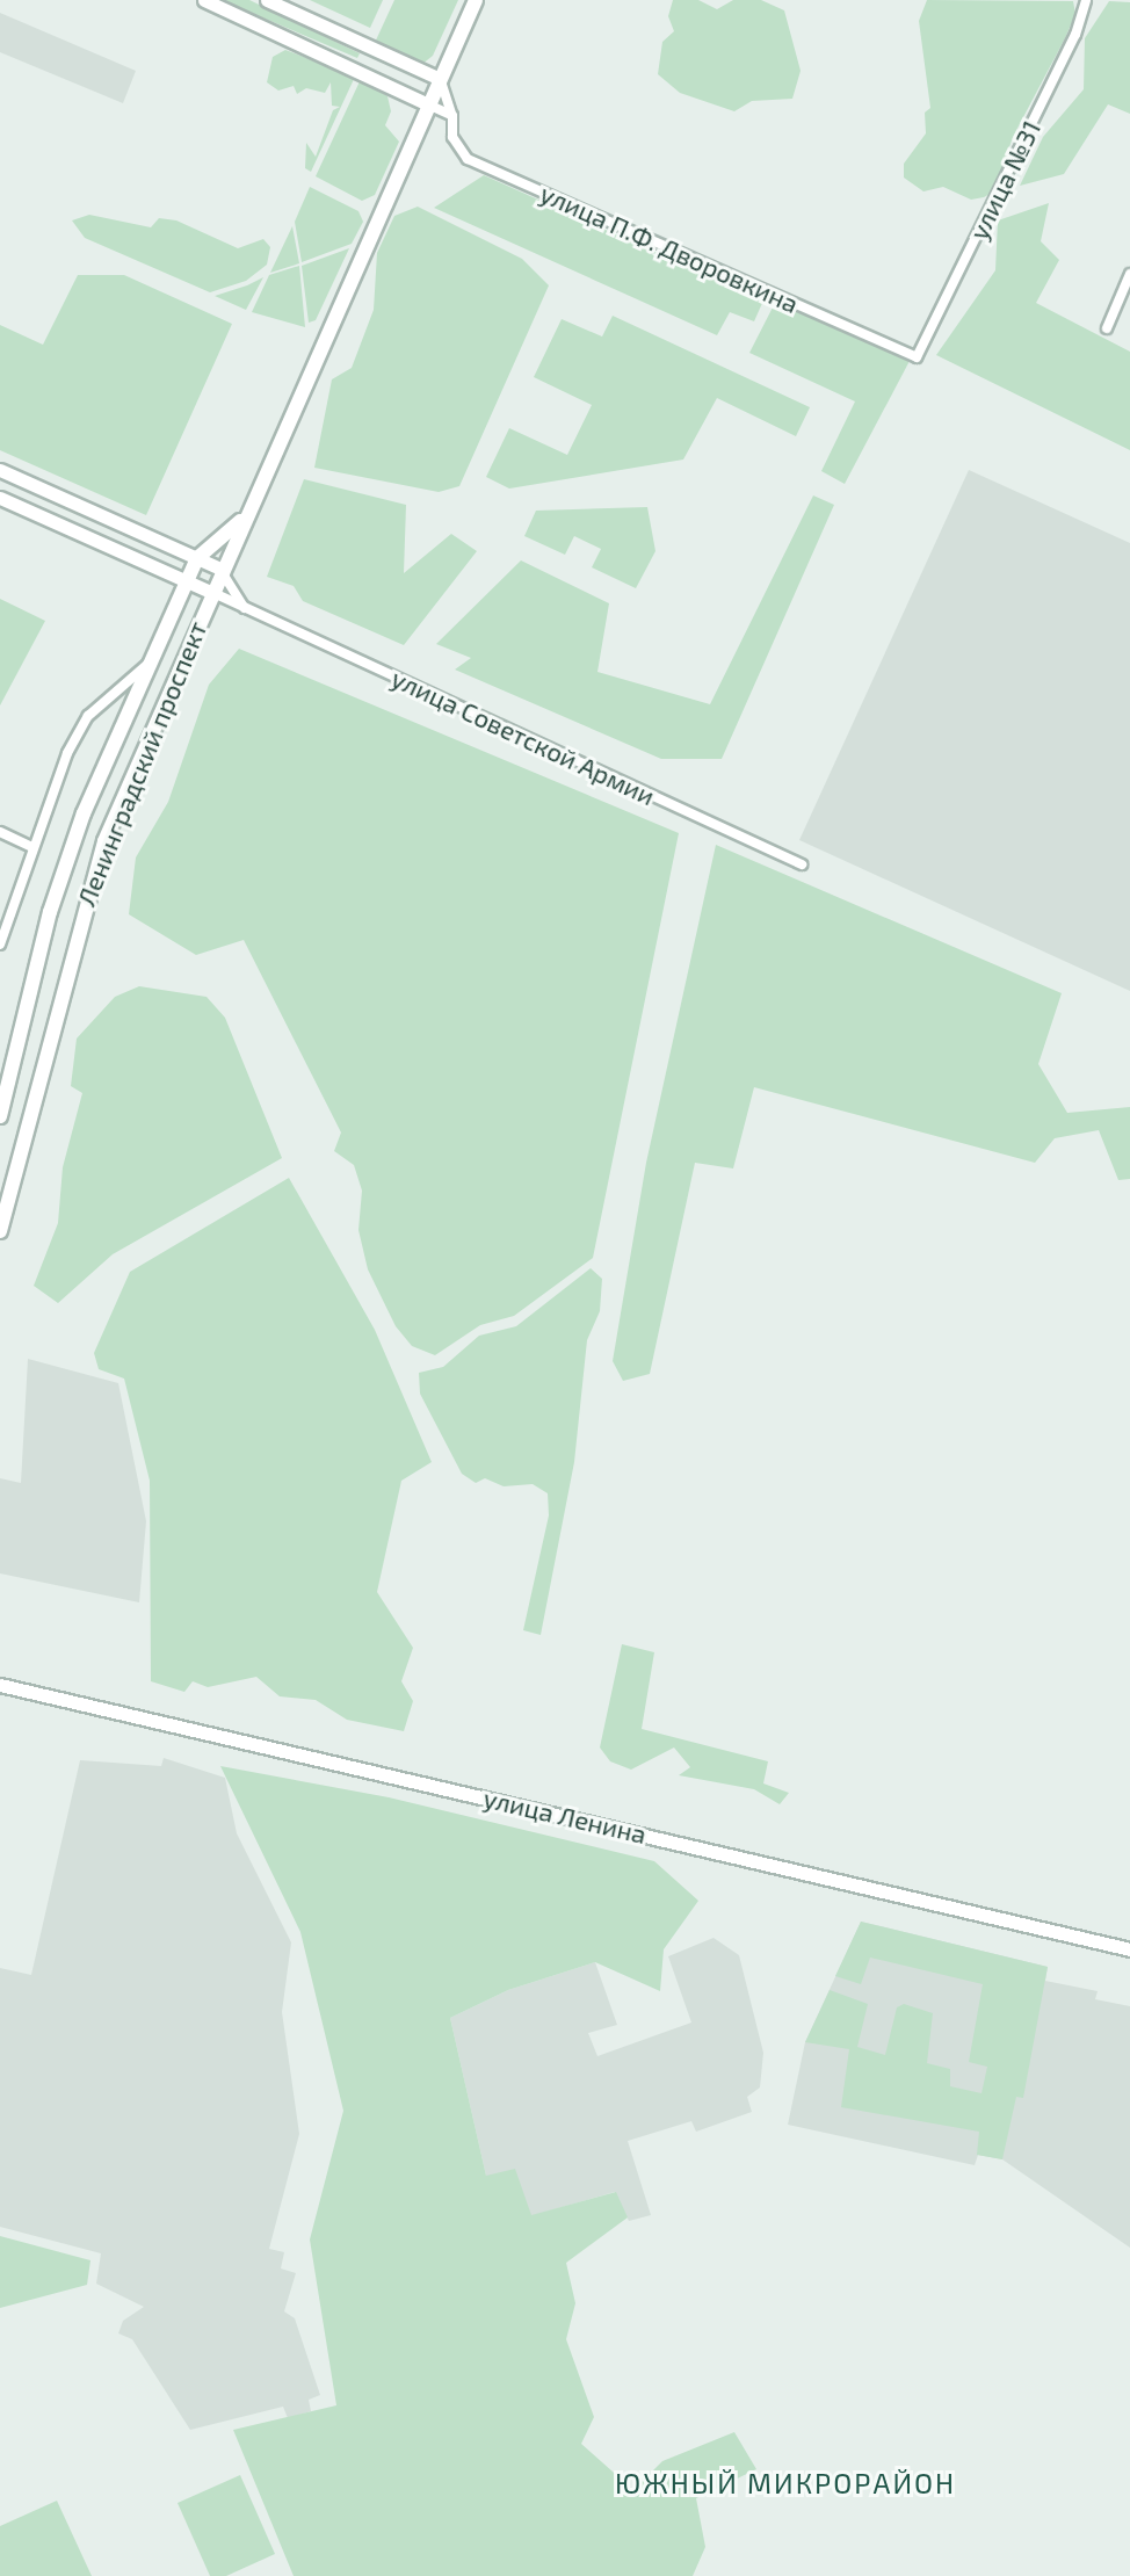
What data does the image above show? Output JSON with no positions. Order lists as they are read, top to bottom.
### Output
{
  "streets": {
    "main road": ["Ленинградский проспект"],
    "street": [
      "улица №31",
      "улица П.Ф. Дворовкина",
      "улица Советской Армии",
      "улица Ленина"
    ]
  },
  "crossings": [
    ["улица №31", "улица П.Ф. Дворовкина"],
    ["улица П.Ф. Дворовкина", "Ленинградский проспект"],
    ["улица Советской Армии", "Ленинградский проспект"]
  ],
  "districts": ["ЮЖНЫЙ МИКРОРАЙОН"]
}
